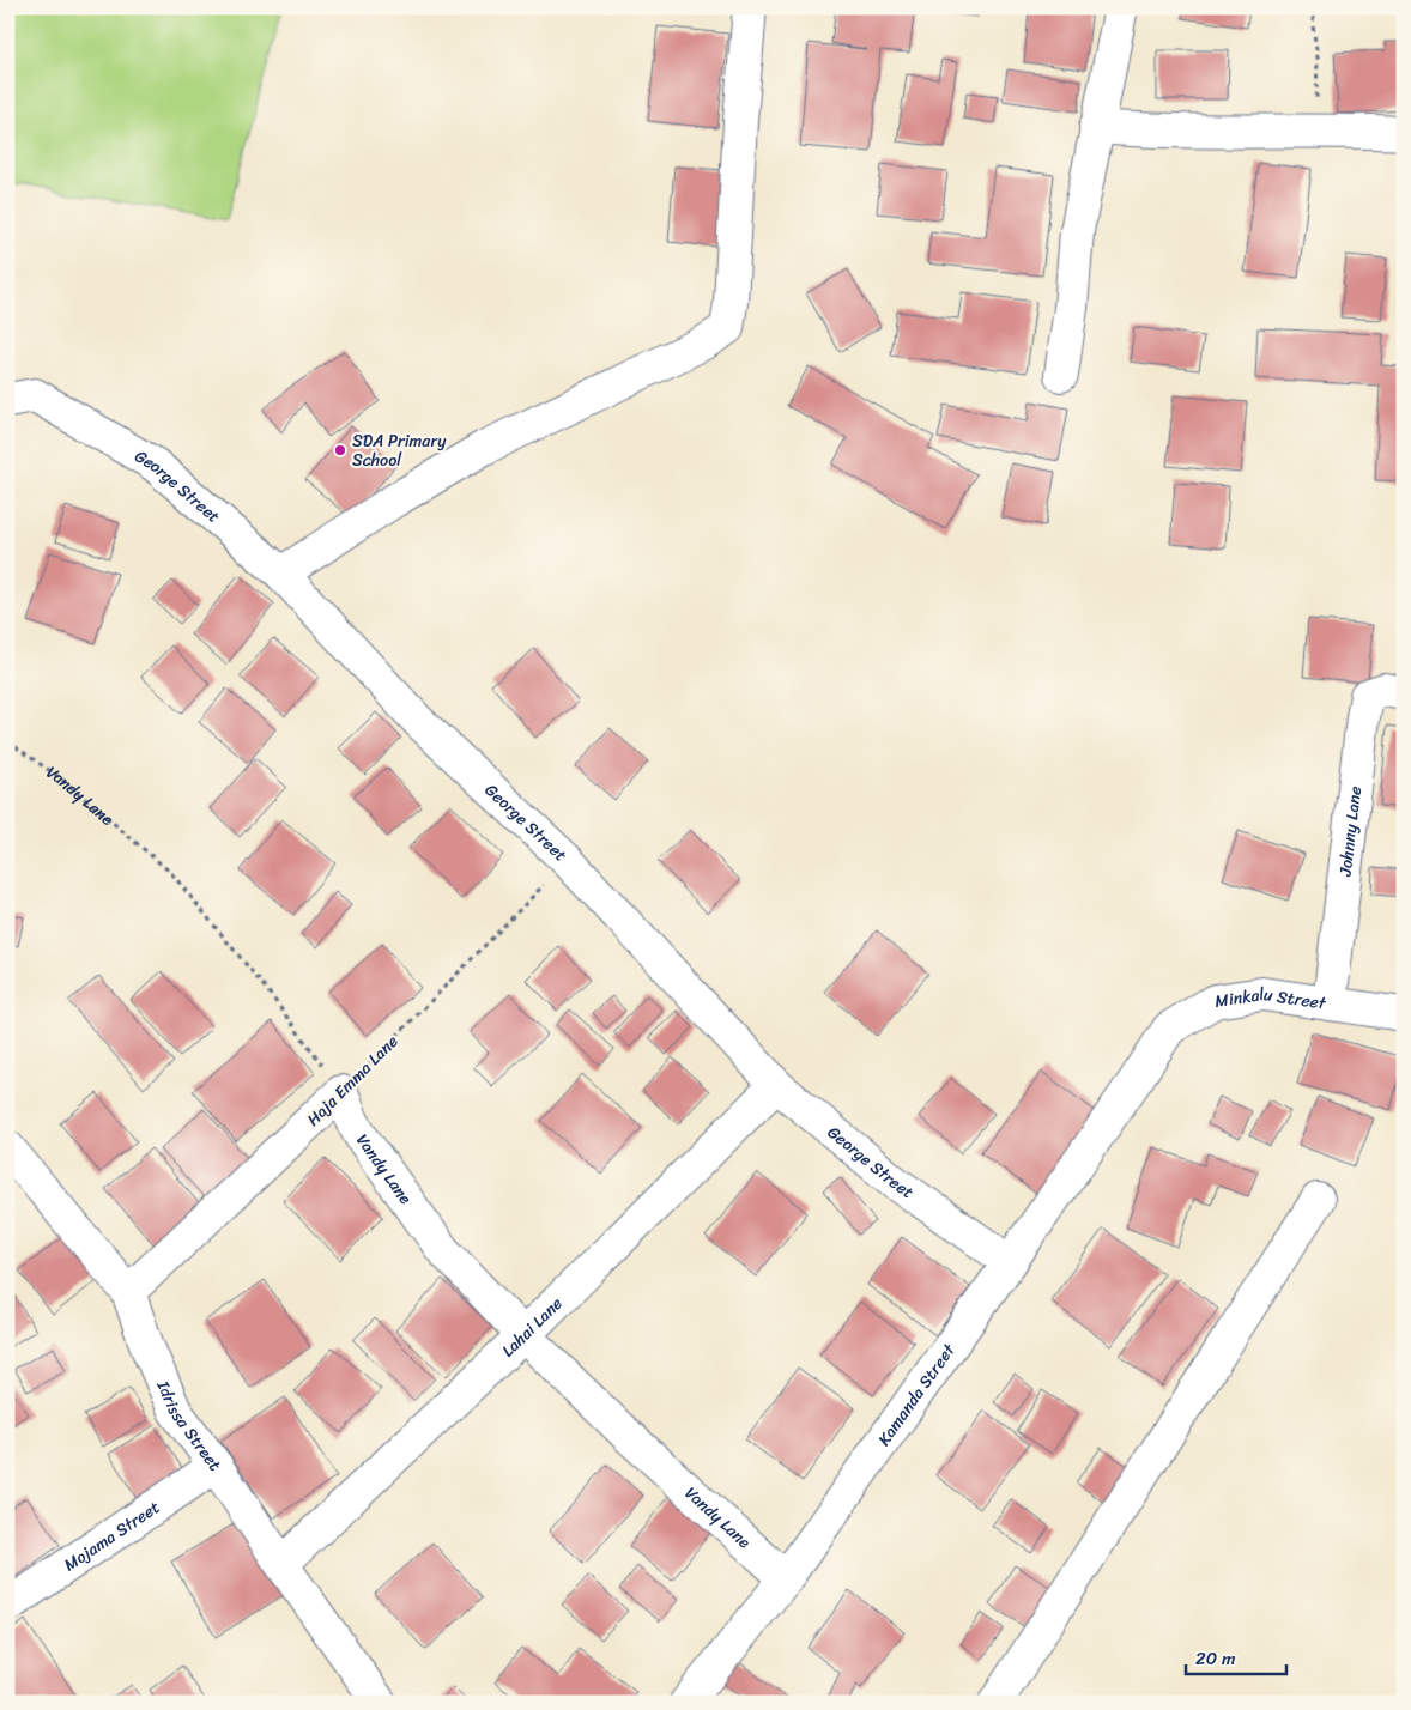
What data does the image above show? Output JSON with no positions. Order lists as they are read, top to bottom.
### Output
{
  "streets": {
    "street": [
      "George Street",
      "Vandy Lane",
      "Johnny Lane",
      "Minkalu Street",
      "Haja Emma Lane",
      "Lahai Lane",
      "Kamanda Street",
      "Idrissa Street",
      "Mojama Street"
    ]
  },
  "crossings": [
    ["George Street", "Haja Emma Lane"],
    ["George Street", "Lahai Lane"],
    ["George Street", "Kamanda Street"],
    ["Vandy Lane", "Haja Emma Lane"],
    ["Vandy Lane", "Lahai Lane"],
    ["Vandy Lane", "Kamanda Street"],
    ["Johnny Lane", "Minkalu Street"],
    ["Minkalu Street", "Kamanda Street"],
    ["Haja Emma Lane", "Idrissa Street"],
    ["Lahai Lane", "Idrissa Street"],
    ["Idrissa Street", "Mojama Street"]
  ],
  "places": ["SDA Primary School"],
  "scale_bar": "20 m"
}
